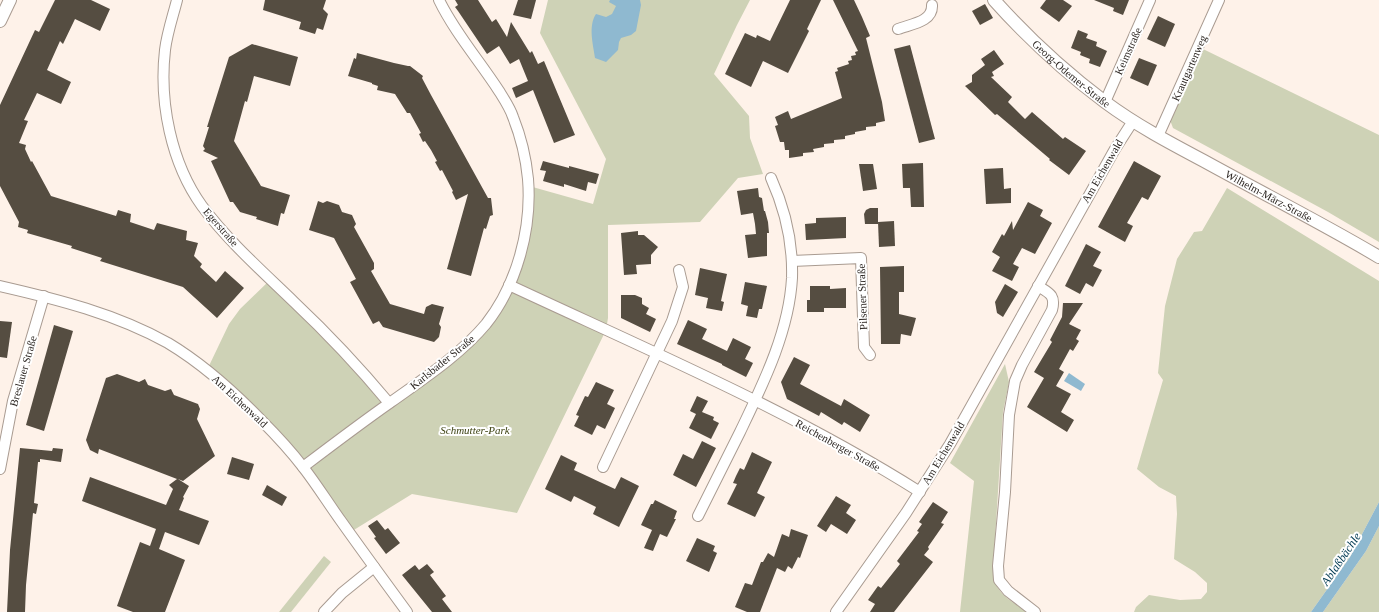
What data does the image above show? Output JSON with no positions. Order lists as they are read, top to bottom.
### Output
{
  "streets": {
    "street": [
      "Keimstraße",
      "Krautgartenweg",
      "Georg-Odemer-Straße",
      "Am Eichenwald",
      "Wilhelm-März-Straße",
      "Egerstraße",
      "Pilsener Straße",
      "Karlsbader Straße",
      "Breslauer Straße",
      "Reichenberger Straße"
    ]
  },
  "crossings": [
    ["Keimstraße", "Georg-Odemer-Straße"],
    ["Krautgartenweg", "Georg-Odemer-Straße"],
    ["Krautgartenweg", "Wilhelm-März-Straße"],
    ["Georg-Odemer-Straße", "Am Eichenwald"],
    ["Georg-Odemer-Straße", "Wilhelm-März-Straße"],
    ["Am Eichenwald", "Karlsbader Straße"],
    ["Am Eichenwald", "Breslauer Straße"],
    ["Am Eichenwald", "Reichenberger Straße"],
    ["Egerstraße", "Karlsbader Straße"],
    ["Karlsbader Straße", "Reichenberger Straße"]
  ],
  "water": ["Ablaßbächle"],
  "parks": ["Schmutter-Park"]
}
